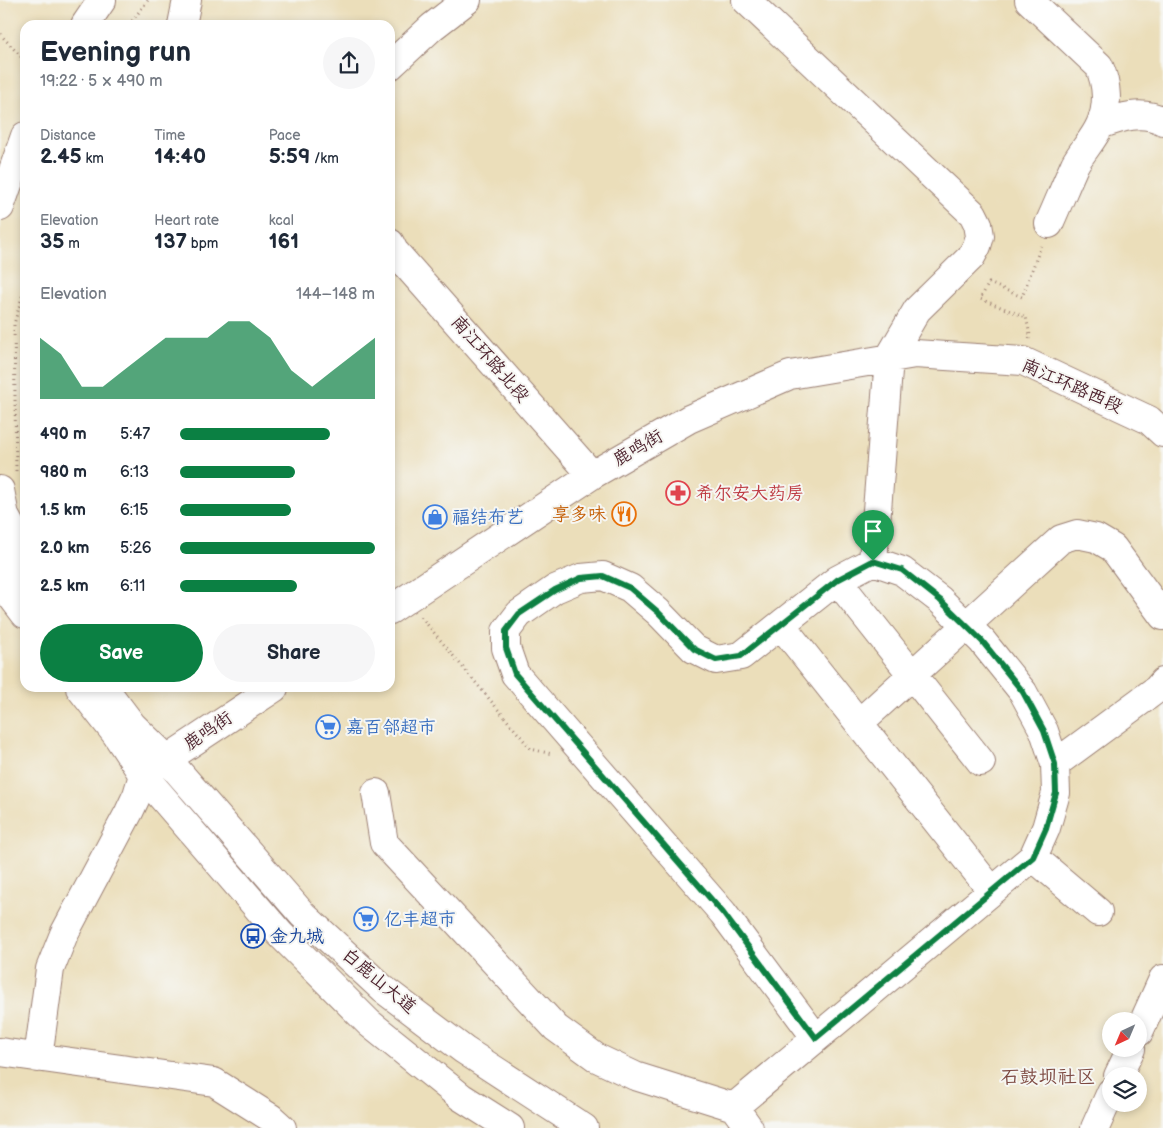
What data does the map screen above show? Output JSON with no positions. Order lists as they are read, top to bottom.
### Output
{
  "streets": {
    "main road": [
      "南江环路北段",
      "南江环路西段",
      "鹿鸣街",
      "白鹿山大道"
    ]
  },
  "crossings": [
    ["南江环路北段", "鹿鸣街"],
    ["南江环路西段", "鹿鸣街"],
    ["鹿鸣街", "白鹿山大道"]
  ],
  "districts": ["石鼓坝社区"],
  "places": {
    "pharmacy": ["希尔安大药房"],
    "restaurant": ["享多味"],
    "shop": ["福结布艺"],
    "supermarket": ["嘉百邻超市", "亿丰超市"],
    "bus stop": ["金九城"]
  },
  "north": "bottom left",
  "page": {
    "heading": ["Evening run", "19:22 · 5 × 490 m"],
    "stats": [
      ["Distance", "2.45 km"],
      ["Time", "14:40"],
      ["Pace", "5:59 /km"],
      ["Elevation", "35 m"],
      ["Heart rate", "137 bpm"],
      ["kcal", "161"]
    ],
    "chart": ["Elevation", "144–148 m"],
    "list": [
      {
        "name": "490 m",
        "note": "5:47"
      },
      {
        "name": "980 m",
        "note": "6:13"
      },
      {
        "name": "1.5 km",
        "note": "6:15"
      },
      {
        "name": "2.0 km",
        "note": "5:26"
      },
      {
        "name": "2.5 km",
        "note": "6:11"
      }
    ],
    "buttons": ["Save", "Share"]
  }
}
